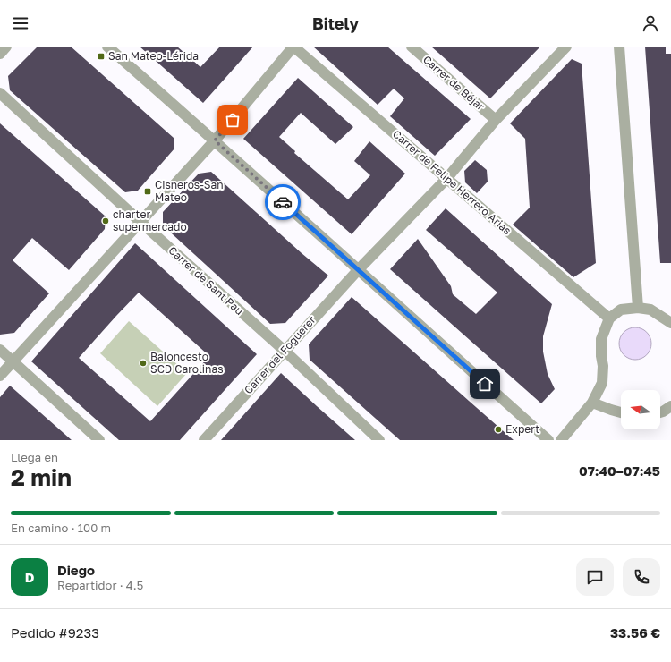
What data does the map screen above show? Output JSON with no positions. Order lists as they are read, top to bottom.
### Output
{
  "streets": {
    "street": [
      "Carrer de Béjar",
      "Carrer de Felipe Herrero Arias",
      "Carrer de Sant Pau",
      "Carrer del Foguerer"
    ]
  },
  "crossings": [
    ["Carrer de Béjar", "Carrer del Foguerer"],
    ["Carrer de Felipe Herrero Arias", "Carrer del Foguerer"],
    ["Carrer de Sant Pau", "Carrer del Foguerer"]
  ],
  "places": {
    "transit": ["San Mateo-Lérida", "Cisneros-San Mateo"],
    "other": ["charter supermercado", "Baloncesto SCD Carolinas", "Expert"]
  },
  "north": "left",
  "page": {
    "header": "Bitely",
    "heading": ["2 min", "Llega en", "07:40–07:45"],
    "panel": [
      "Diego",
      "Repartidor · 4.5",
      "Pedido #9233",
      "33.56 €"
    ],
    "bar": "En camino · 100 m",
    "round": "D"
  }
}
